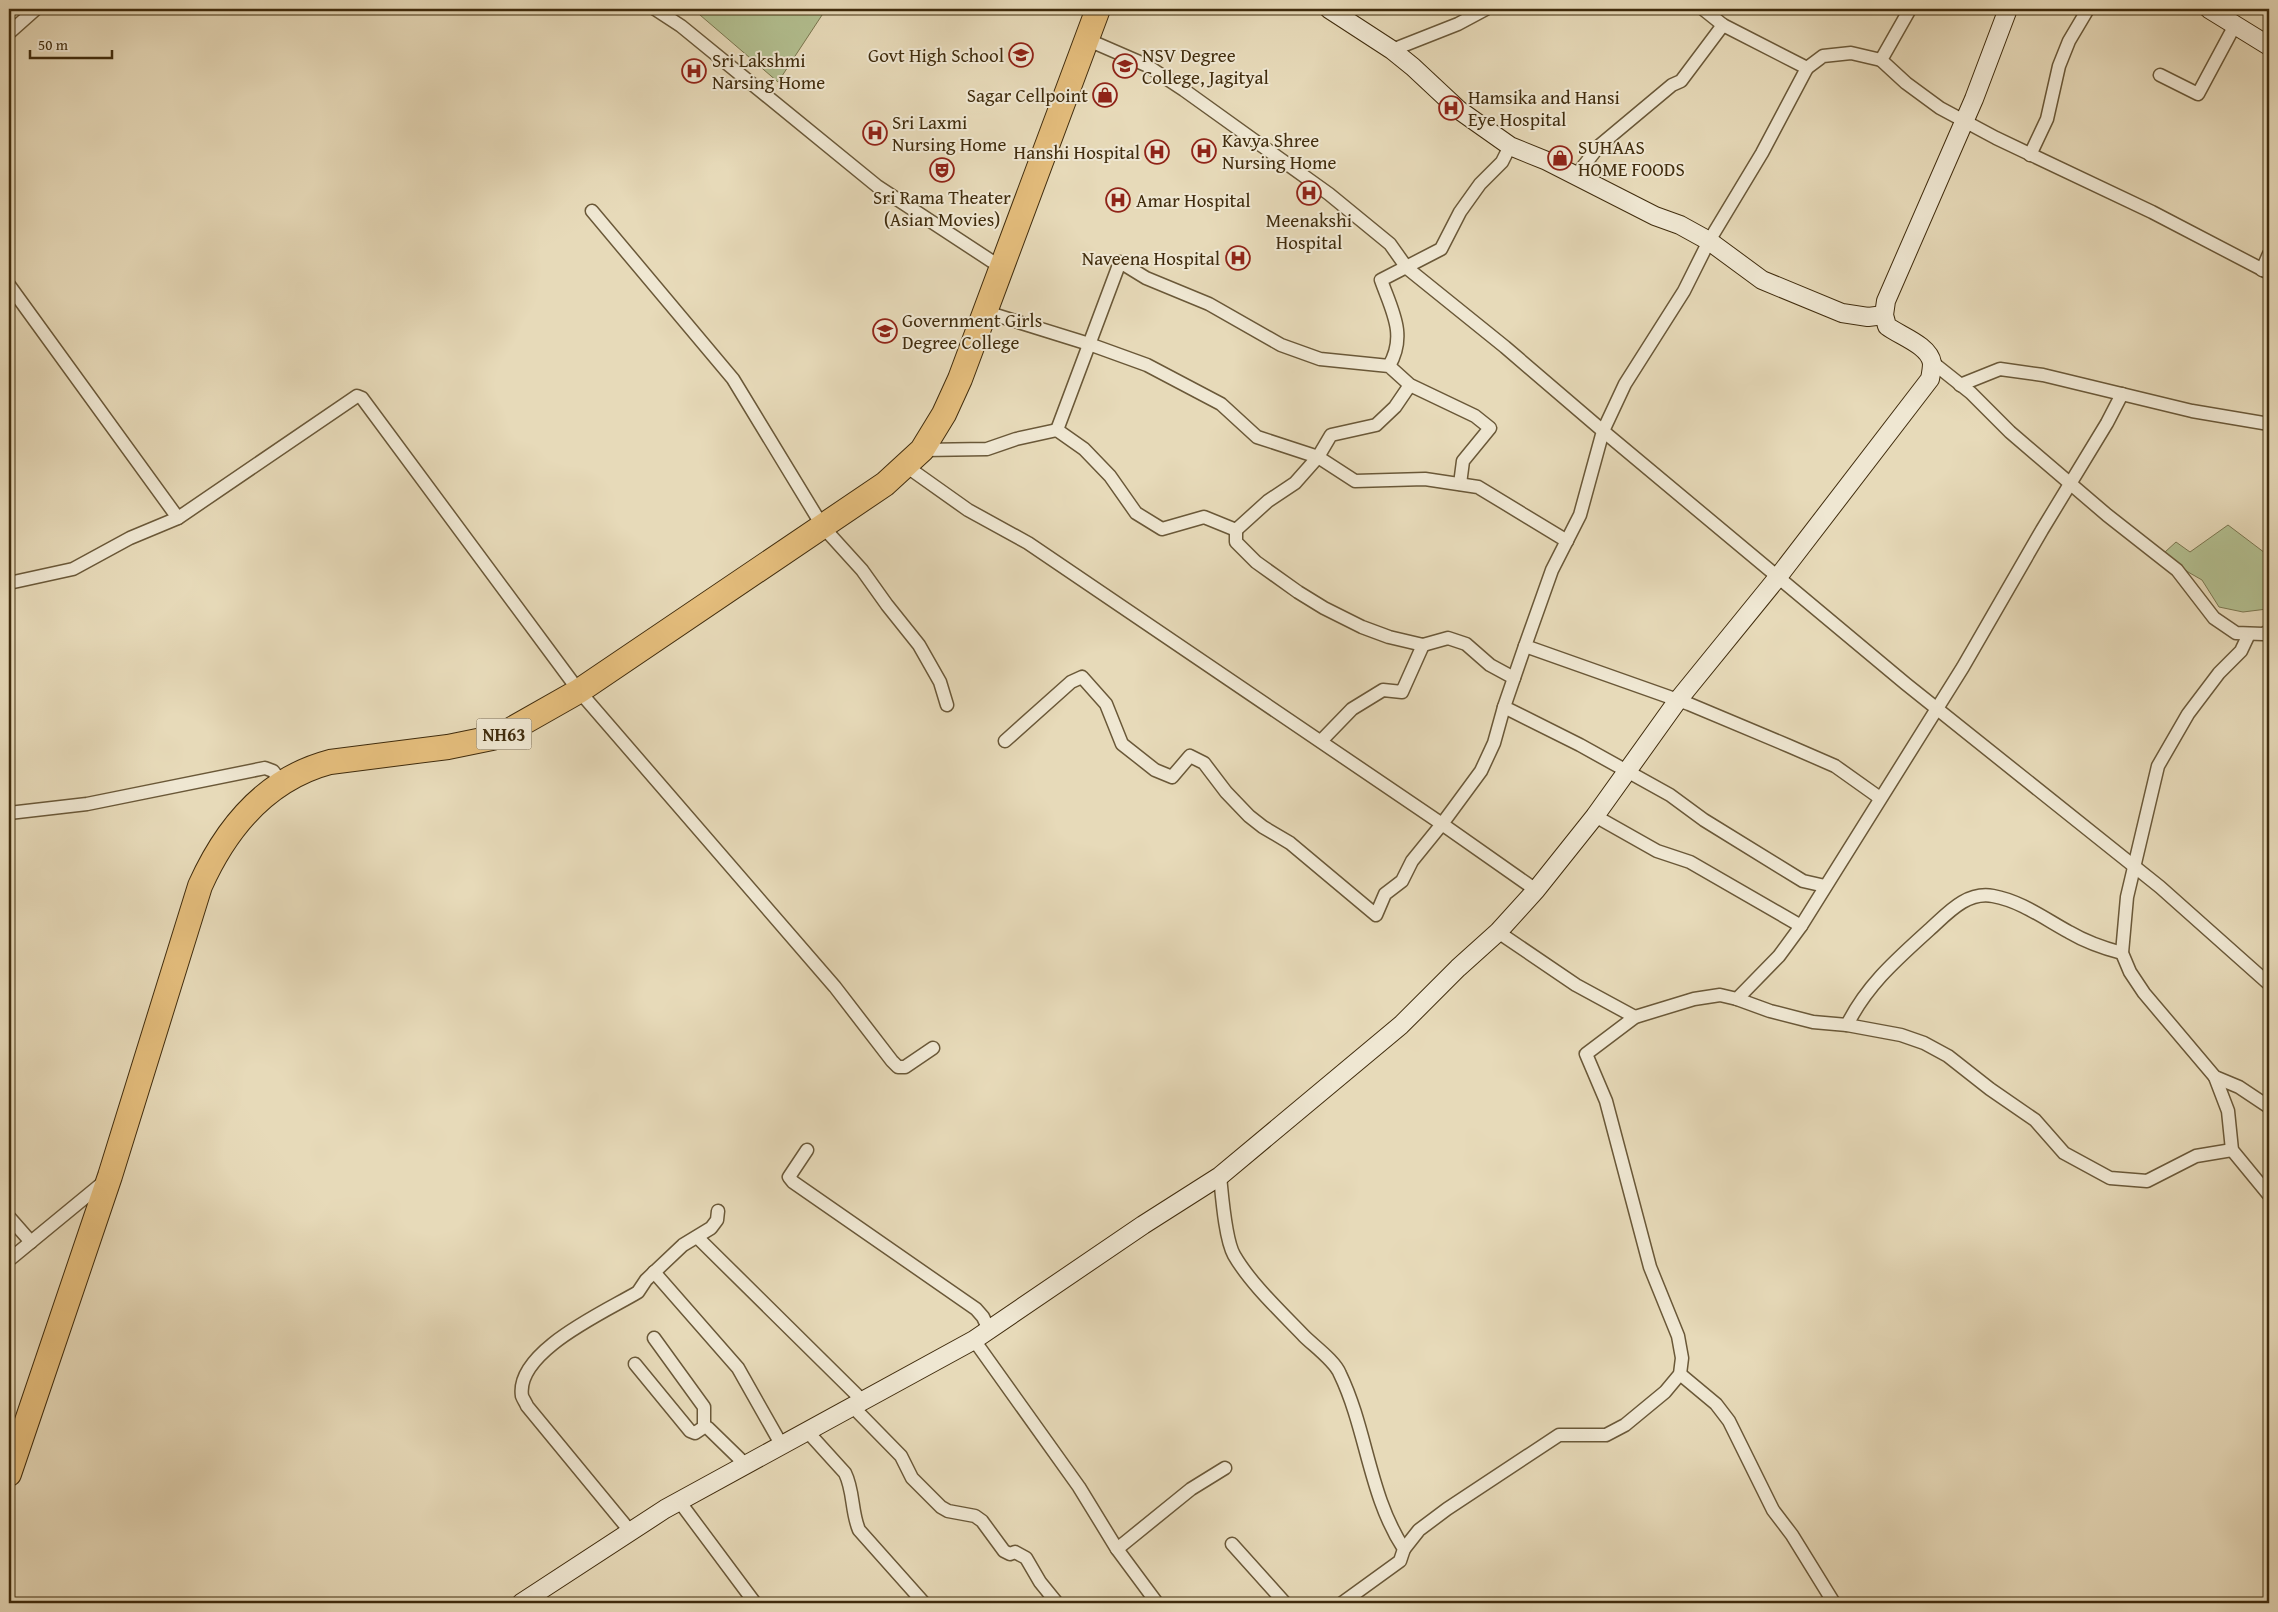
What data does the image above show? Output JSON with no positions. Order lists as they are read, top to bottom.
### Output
{
  "streets": {
    "highway": ["NH63"]
  },
  "places": {
    "school or university": ["Govt High School", "NSV Degree College, Jagityal", "Government Girls Degree College"],
    "hospital": [
      "Sri Lakshmi Narsing Home",
      "Hamsika and Hansi Eye Hospital",
      "Sri Laxmi Nursing Home",
      "Kavya Shree Nursing Home",
      "Hanshi Hospital",
      "Meenakshi Hospital",
      "Amar Hospital",
      "Naveena Hospital"
    ],
    "shop": ["Sagar Cellpoint", "SUHAAS HOME FOODS"],
    "theatre": ["Sri Rama Theater (Asian Movies)"]
  },
  "scale_bar": "50 m"
}
